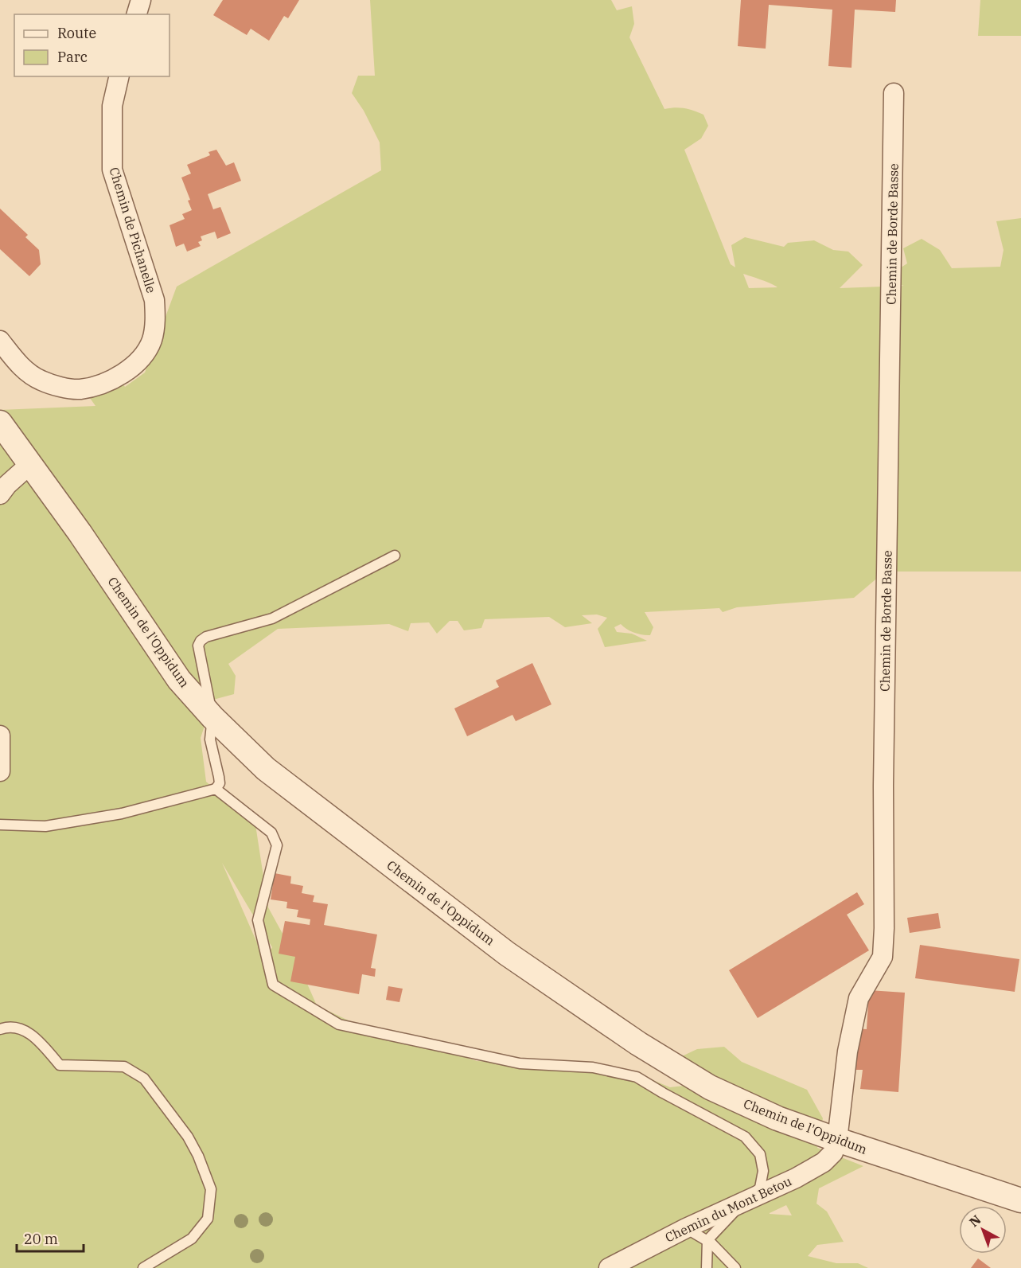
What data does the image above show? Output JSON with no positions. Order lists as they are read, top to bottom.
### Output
{
  "streets": {
    "street": [
      "Chemin de Pichanelle",
      "Chemin de Borde Basse",
      "Chemin de l'Oppidum",
      "Chemin du Mont Betou"
    ]
  },
  "crossings": [
    ["Chemin de Borde Basse", "Chemin de l'Oppidum"],
    ["Chemin de Borde Basse", "Chemin du Mont Betou"],
    ["Chemin de l'Oppidum", "Chemin du Mont Betou"]
  ],
  "legend": ["Route", "Parc"],
  "scale_bar": "20 m",
  "north": "top left"
}
